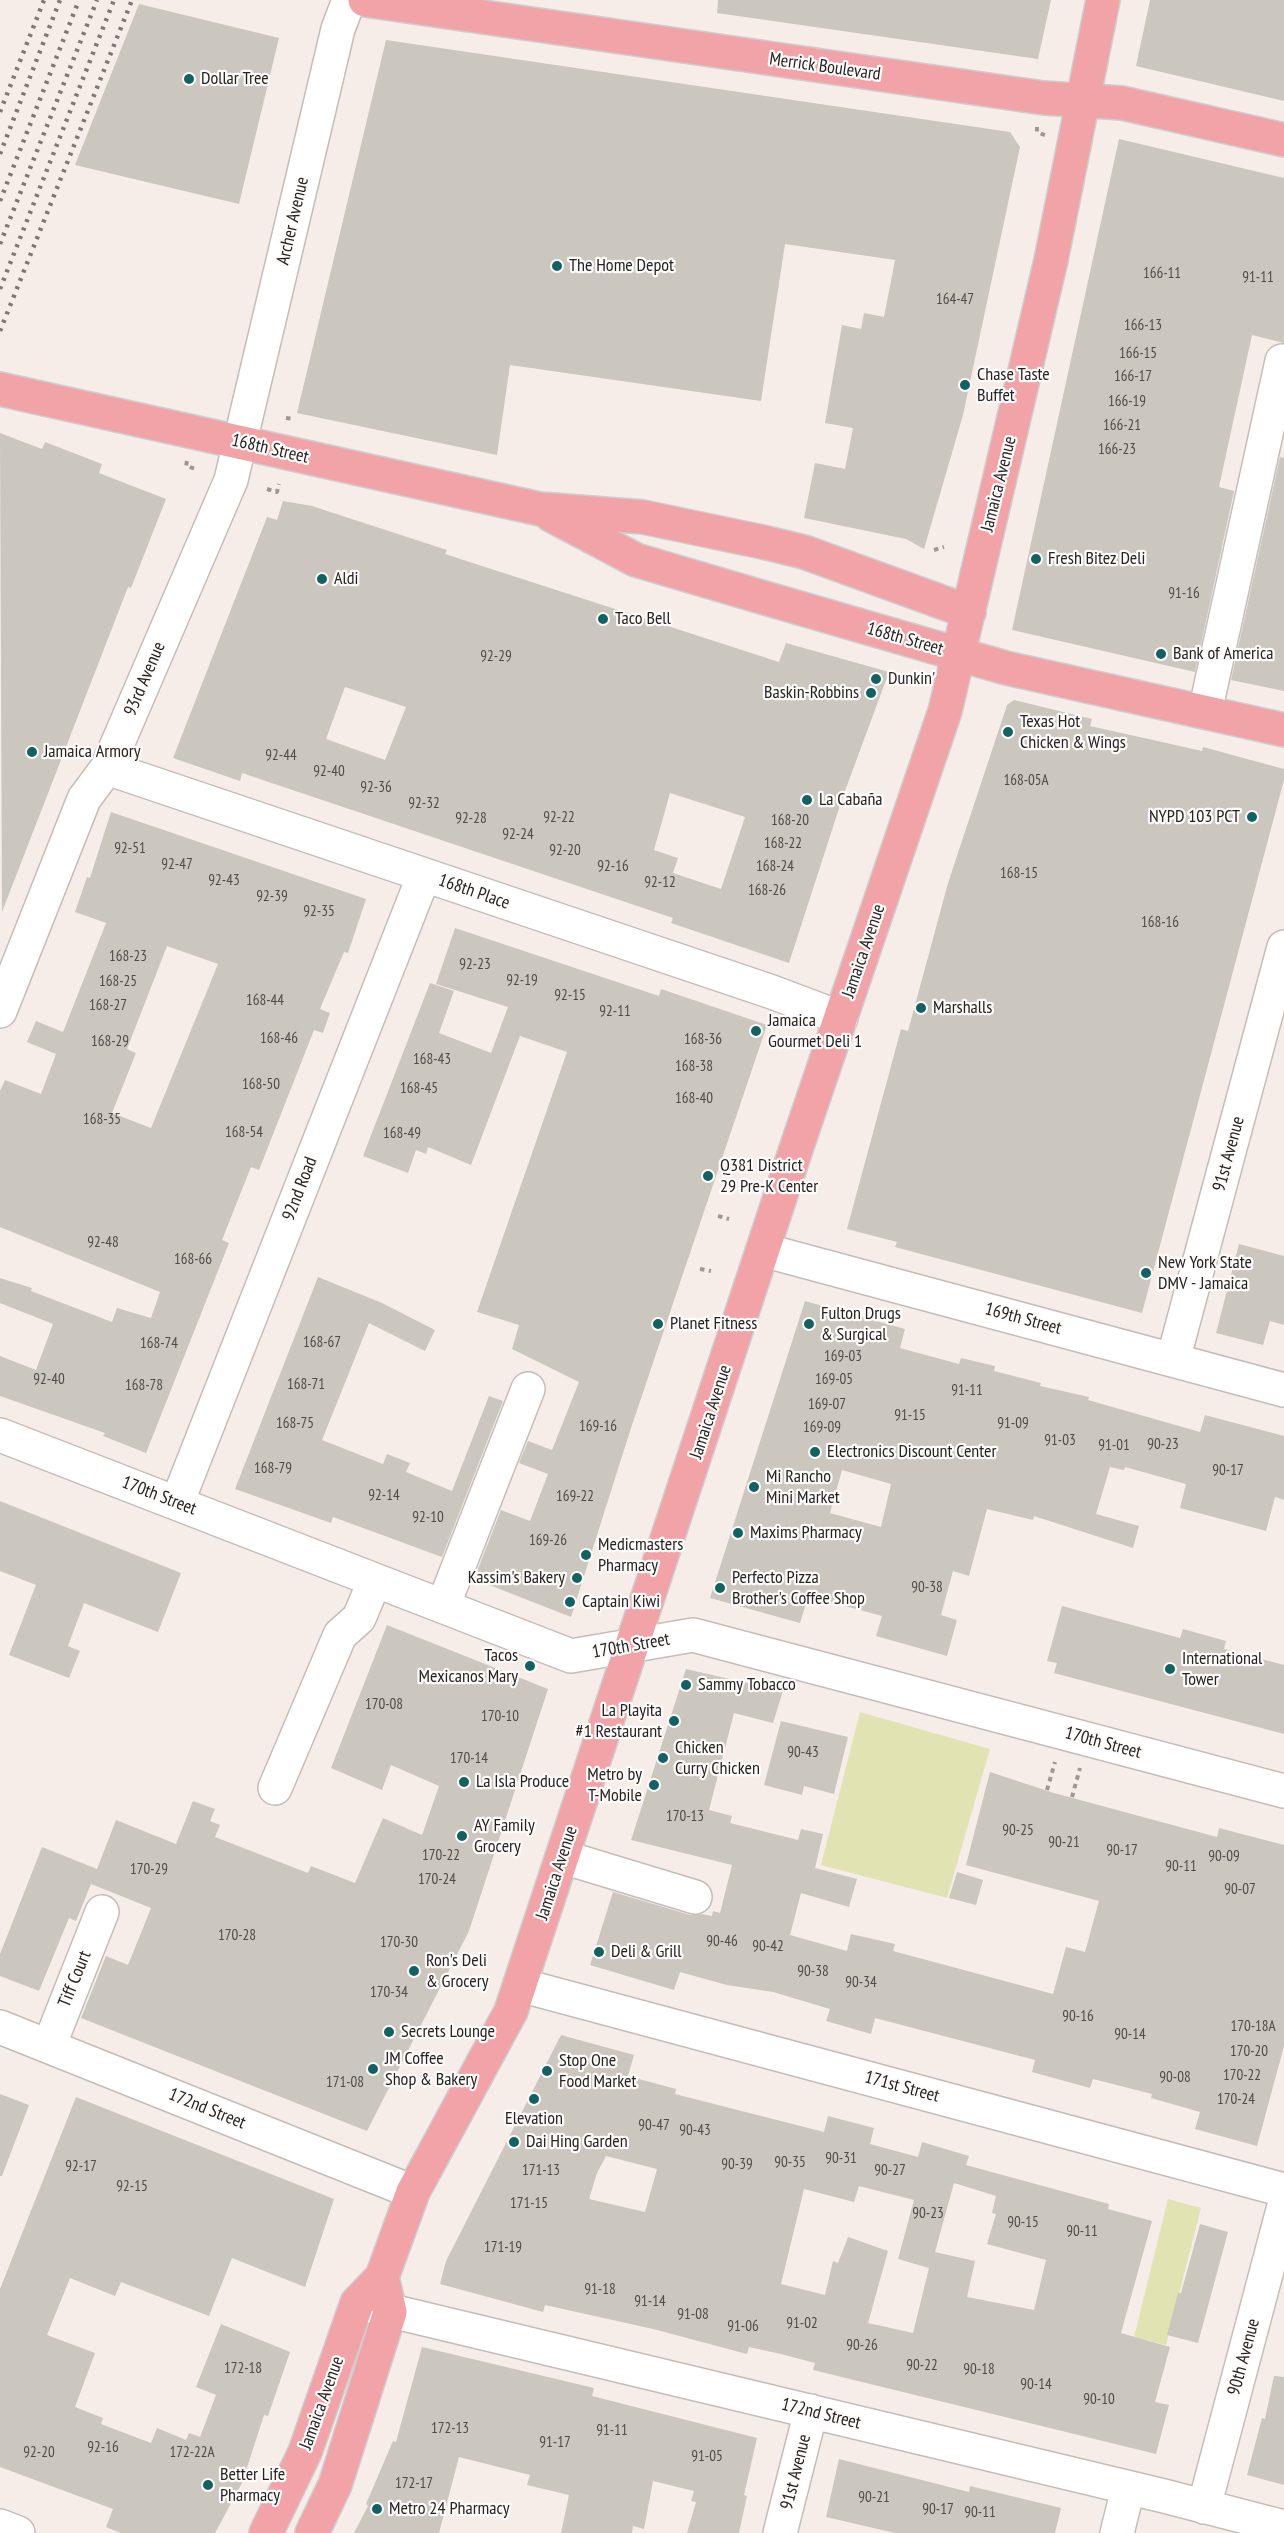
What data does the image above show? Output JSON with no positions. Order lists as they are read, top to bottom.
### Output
{
  "streets": {
    "main road": ["Merrick Boulevard", "168th Street", "Jamaica Avenue"],
    "street": [
      "Archer Avenue",
      "93rd Avenue",
      "168th Place",
      "91st Avenue",
      "92nd Road",
      "169th Street",
      "170th Street",
      "Tiff Court",
      "171st Street",
      "172nd Street",
      "90th Avenue"
    ]
  },
  "crossings": [
    ["Merrick Boulevard", "Jamaica Avenue"],
    ["Archer Avenue", "168th Street"],
    ["Archer Avenue", "93rd Avenue"],
    ["168th Street", "Jamaica Avenue"],
    ["168th Street", "93rd Avenue"],
    ["Jamaica Avenue", "168th Place"],
    ["Jamaica Avenue", "169th Street"],
    ["Jamaica Avenue", "170th Street"],
    ["Jamaica Avenue", "171st Street"],
    ["Jamaica Avenue", "172nd Street"],
    ["93rd Avenue", "168th Place"],
    ["168th Place", "92nd Road"],
    ["91st Avenue", "169th Street"],
    ["91st Avenue", "172nd Street"],
    ["92nd Road", "170th Street"],
    ["Tiff Court", "172nd Street"],
    ["172nd Street", "90th Avenue"]
  ],
  "places": [
    "Dollar Tree",
    "The Home Depot",
    "Chase Taste Buffet",
    "Fresh Bitez Deli",
    "Aldi",
    "Taco Bell",
    "Bank of America",
    "Dunkin'",
    "Baskin-Robbins",
    "Texas Hot Chicken & Wings",
    "Jamaica Armory",
    "La Cabaña",
    "NYPD 103 PCT",
    "Marshalls",
    "Jamaica Gourmet Deli 1",
    "Q381 District 29 Pre-K Center",
    "New York State DMV - Jamaica",
    "Planet Fitness",
    "Fulton Drugs & Surgical",
    "Electronics Discount Center",
    "Mi Rancho Mini Market",
    "Maxims Pharmacy",
    "Medicmasters Pharmacy",
    "Kassim's Bakery",
    "Perfecto Pizza Brother's Coffee Shop",
    "Captain Kiwi",
    "Tacos Mexicanos Mary",
    "International Tower",
    "Sammy Tobacco",
    "La Playita #1 Restaurant",
    "Chicken Curry Chicken",
    "La Isla Produce",
    "Metro by T-Mobile",
    "AY Family Grocery",
    "Deli & Grill",
    "Ron's Deli & Grocery",
    "Secrets Lounge",
    "JM Coffee Shop & Bakery",
    "Stop One Food Market",
    "Elevation",
    "Dai Hing Garden",
    "Better Life Pharmacy",
    "Metro 24 Pharmacy"
  ],
  "house_numbers": [
    "166-11",
    "91-11",
    "164-47",
    "166-13",
    "166-15",
    "166-17",
    "166-19",
    "166-21",
    "166-23",
    "91-16",
    "92-29",
    "92-44",
    "92-40",
    "168-05A",
    "92-36",
    "92-32",
    "92-22",
    "92-28",
    "168-20",
    "92-24",
    "168-22",
    "92-51",
    "92-20",
    "92-47",
    "92-16",
    "168-24",
    "168-15",
    "92-43",
    "92-12",
    "168-26",
    "92-39",
    "92-35",
    "168-16",
    "168-23",
    "92-23",
    "92-19",
    "168-25",
    "92-15",
    "168-44",
    "168-27",
    "92-11",
    "168-46",
    "168-36",
    "168-29",
    "168-43",
    "168-38",
    "168-50",
    "168-45",
    "168-40",
    "168-35",
    "168-54",
    "168-49",
    "92-48",
    "168-66",
    "168-67",
    "168-74",
    "169-03",
    "92-40",
    "169-05",
    "168-71",
    "168-78",
    "91-11",
    "169-07",
    "91-15",
    "168-75",
    "91-09",
    "169-16",
    "169-09",
    "91-03",
    "90-23",
    "91-01",
    "168-79",
    "90-17",
    "92-14",
    "169-22",
    "92-10",
    "169-26",
    "90-38",
    "170-08",
    "170-10",
    "90-43",
    "170-14",
    "170-13",
    "90-25",
    "90-21",
    "90-17",
    "170-22",
    "90-09",
    "90-11",
    "170-29",
    "170-24",
    "90-07",
    "170-28",
    "90-46",
    "170-30",
    "90-42",
    "90-38",
    "90-34",
    "170-34",
    "90-16",
    "170-18A",
    "90-14",
    "170-20",
    "170-22",
    "90-08",
    "171-08",
    "170-24",
    "90-47",
    "90-43",
    "90-31",
    "90-35",
    "90-39",
    "92-17",
    "171-13",
    "90-27",
    "92-15",
    "171-15",
    "90-23",
    "90-15",
    "90-11",
    "171-19",
    "91-18",
    "91-14",
    "91-08",
    "91-02",
    "91-06",
    "90-26",
    "90-22",
    "172-18",
    "90-18",
    "90-14",
    "90-10",
    "172-13",
    "91-11",
    "91-17",
    "92-16",
    "92-20",
    "172-22A",
    "91-05",
    "172-17",
    "90-21",
    "90-17",
    "90-11"
  ]
}
